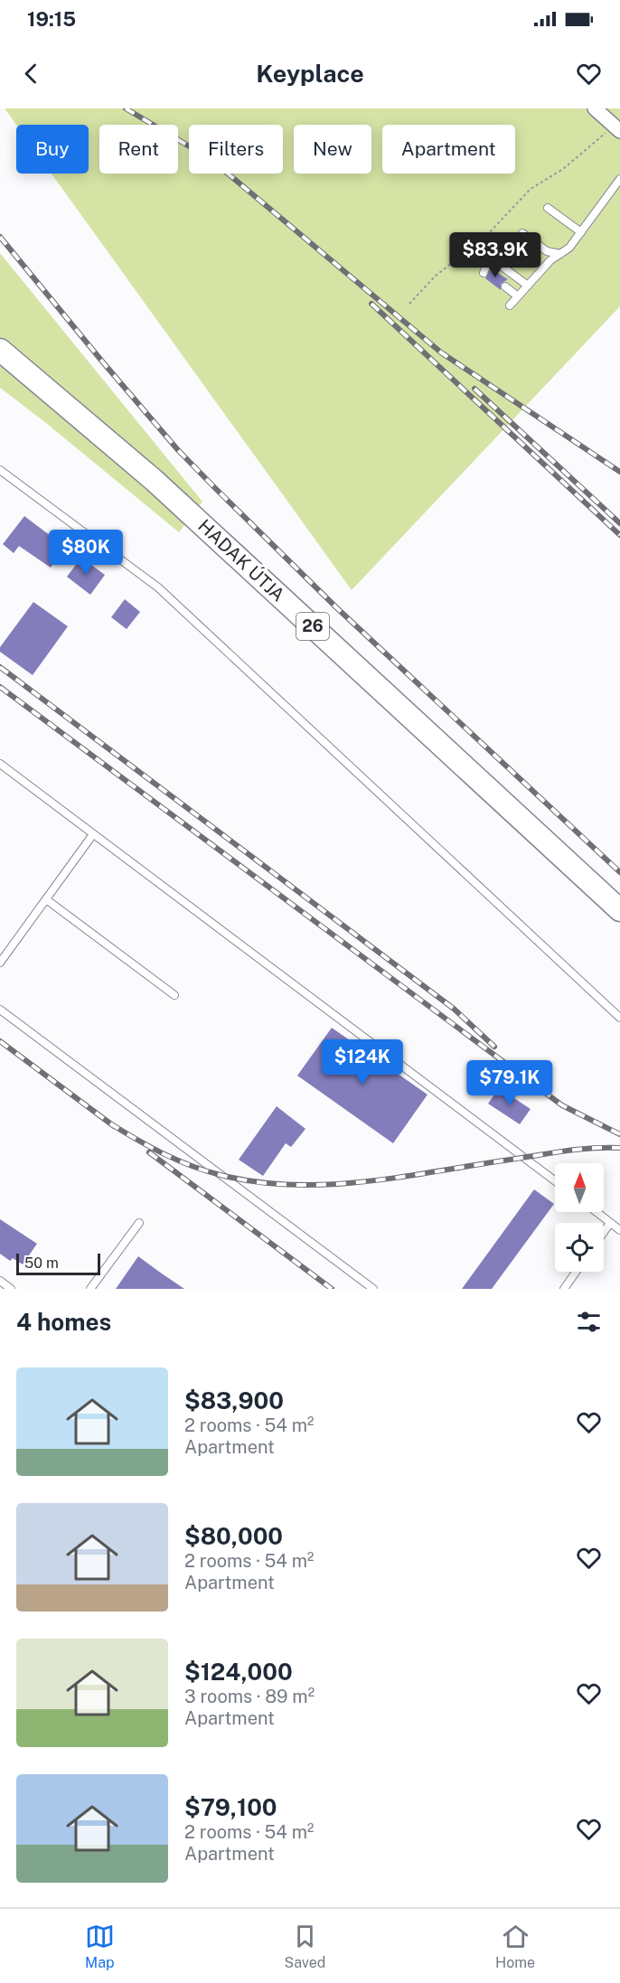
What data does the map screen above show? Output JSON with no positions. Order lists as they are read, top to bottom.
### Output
{
  "streets": {
    "main road": ["HADAK ÚTJA", "26"]
  },
  "scale_bar": "50 m",
  "north": "top",
  "page": {
    "status": "19:15",
    "header": "Keyplace",
    "chip": [
      "Buy",
      "Rent",
      "Filters",
      "New",
      "Apartment"
    ],
    "price": [
      "$83.9K",
      "$80K",
      "$124K",
      "$79.1K"
    ],
    "scale": "50 m",
    "heading": "4 homes",
    "list": [
      {
        "name": "$83,900",
        "note": "2 rooms · 54 m² · Apartment"
      },
      {
        "name": "$80,000",
        "note": "2 rooms · 54 m² · Apartment"
      },
      {
        "name": "$124,000",
        "note": "3 rooms · 89 m² · Apartment"
      },
      {
        "name": "$79,100",
        "note": "2 rooms · 54 m² · Apartment"
      }
    ],
    "tabs": ["Map", "Saved", "Home"]
  }
}
